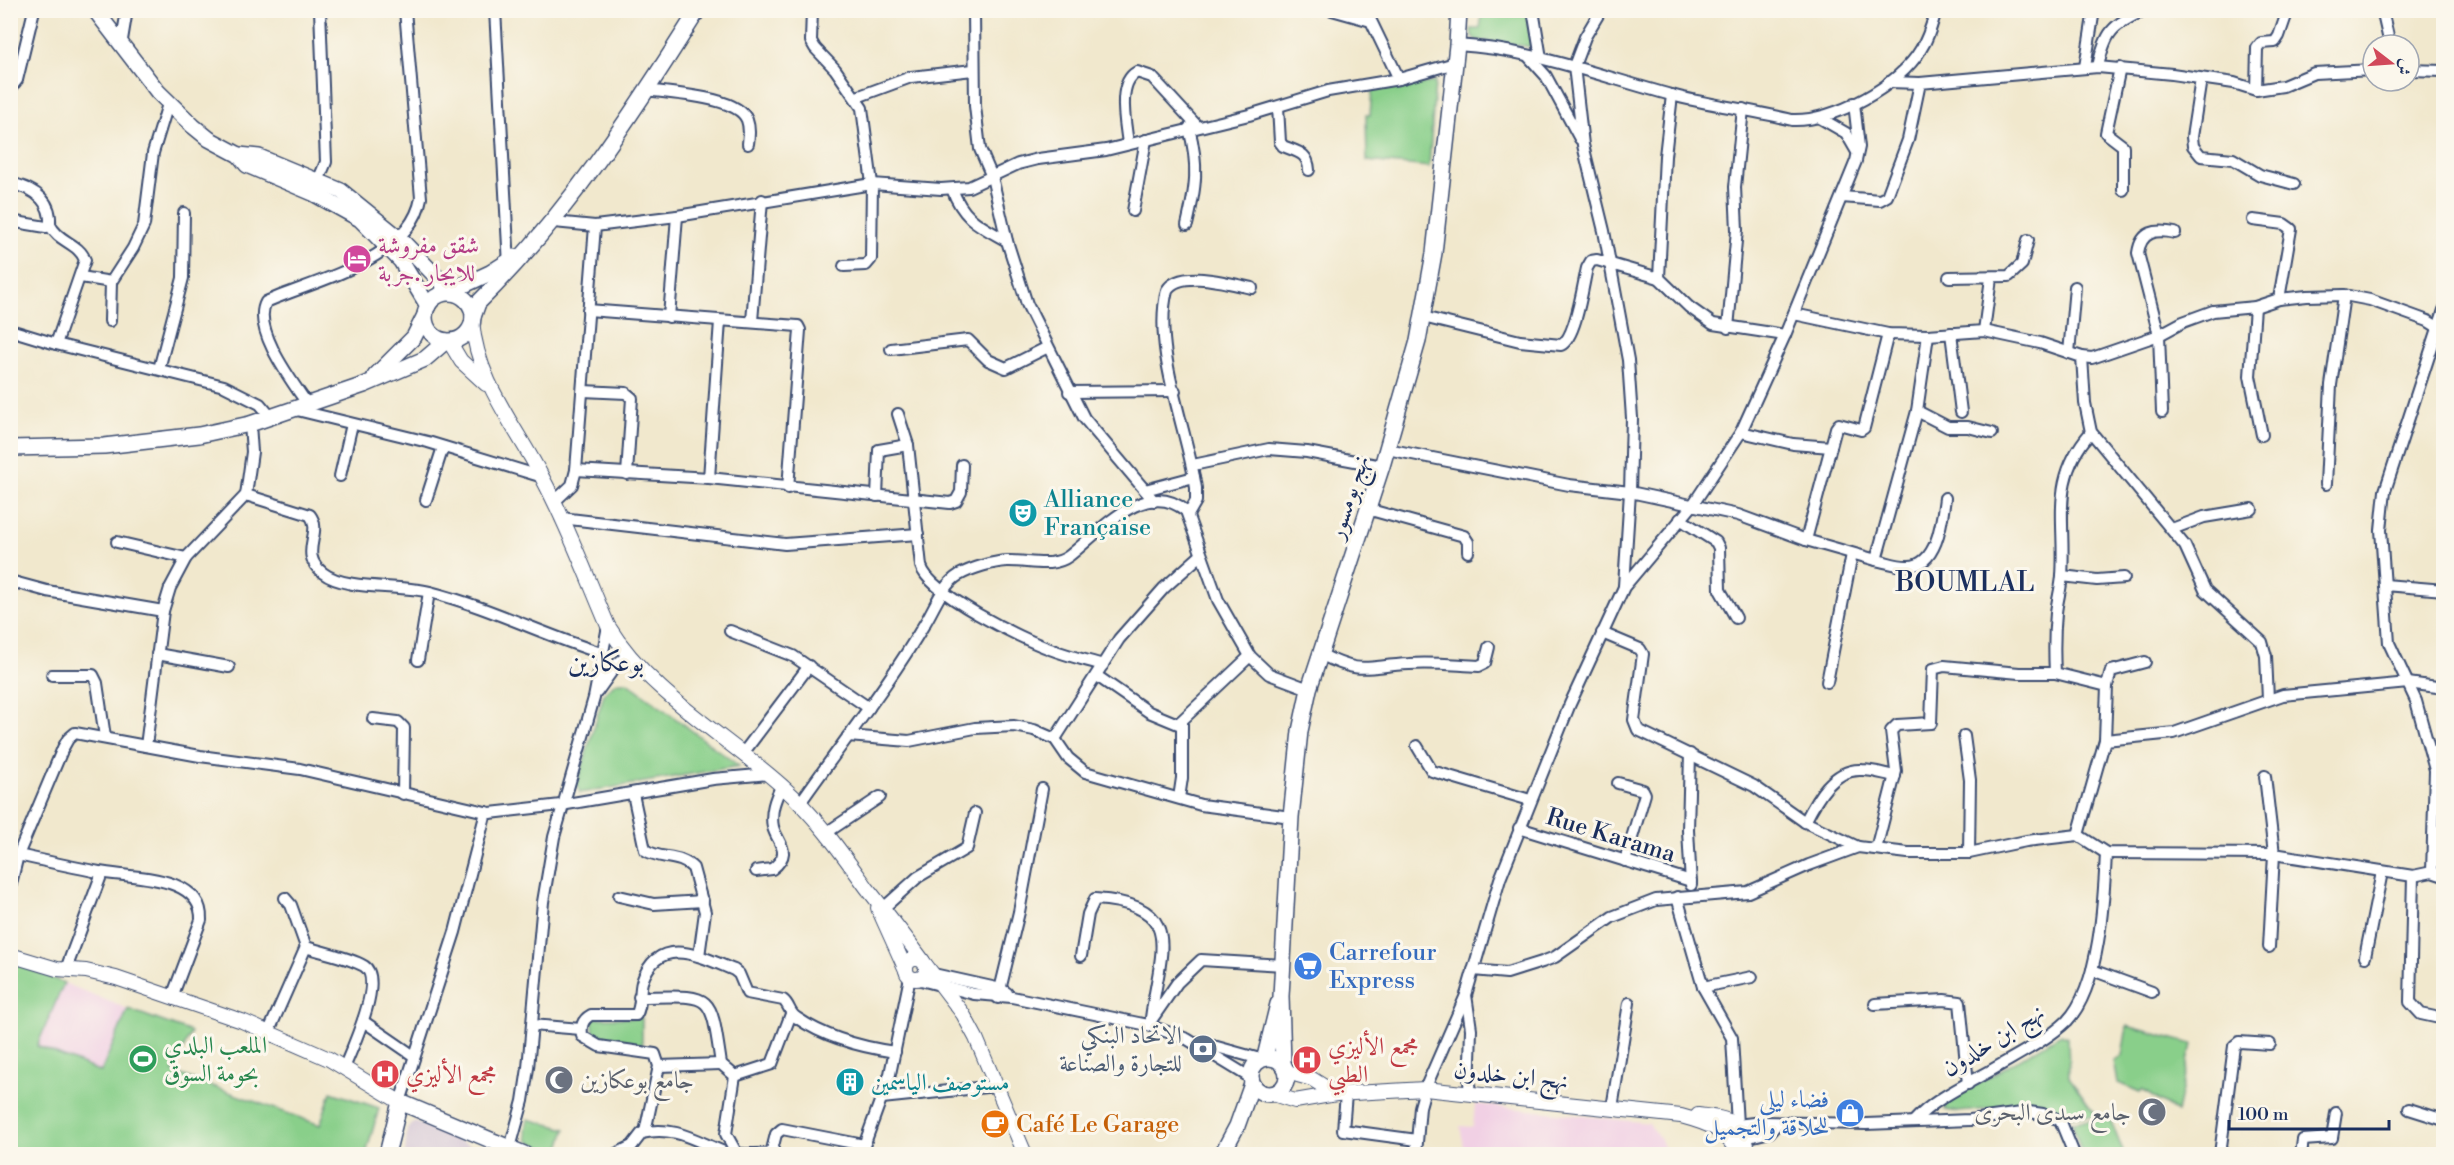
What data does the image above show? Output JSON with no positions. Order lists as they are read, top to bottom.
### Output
{
  "streets": {
    "main road": ["نهج بومسور"],
    "street": ["Rue Karama", "نهج ابن خلدون"]
  },
  "crossings": [
    ["نهج بومسور", "نهج ابن خلدون"]
  ],
  "districts": ["BOUMLAL", "بوعكازين"],
  "places": {
    "hotel": ["شقق مفروشة للايجار .جربة"],
    "theatre": ["Alliance Française"],
    "supermarket": ["Carrefour Express"],
    "bank": ["الاتحاد البنكي للتجارة والصناعة"],
    "sports": ["الملعب البلدي بحومة السوق"],
    "hospital": ["مجمع الأليزي الطبي", "مجمع الأليزي"],
    "mosque": ["جامع بوعكازين", "جامع سىدى البحرى"],
    "building": ["مستوصف الياسمين"],
    "shop": ["فضاء ليلى للحلاقة والتجميل"],
    "cafe": ["Café Le Garage"]
  },
  "scale_bar": "100 m",
  "north": "right"
}
